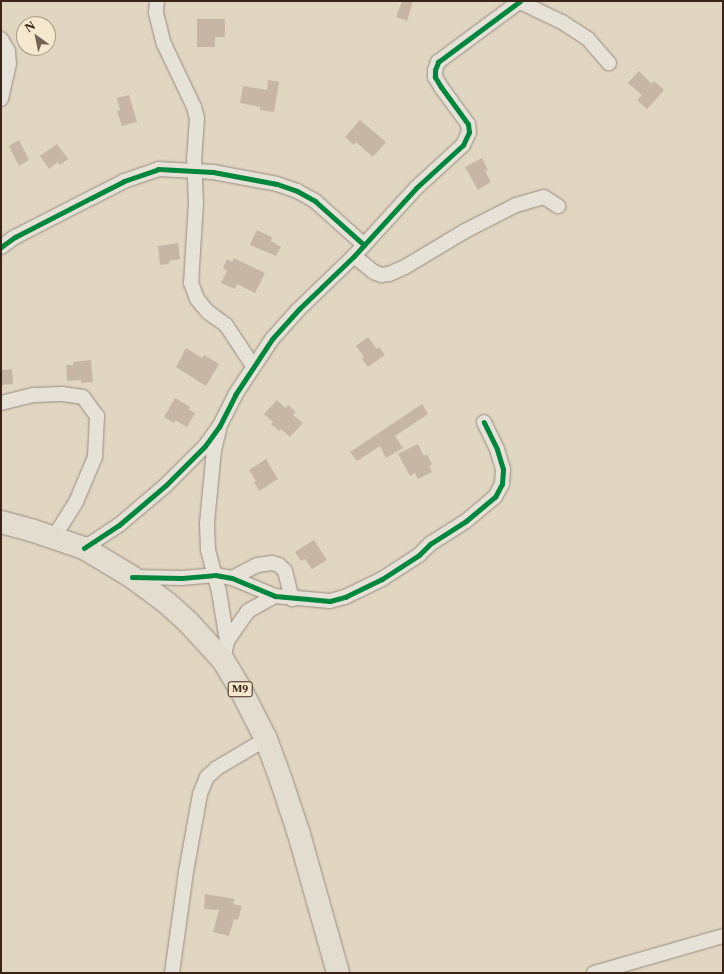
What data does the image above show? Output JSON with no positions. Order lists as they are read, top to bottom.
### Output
{
  "streets": {
    "main road": ["M9"]
  },
  "north": "top left"
}
